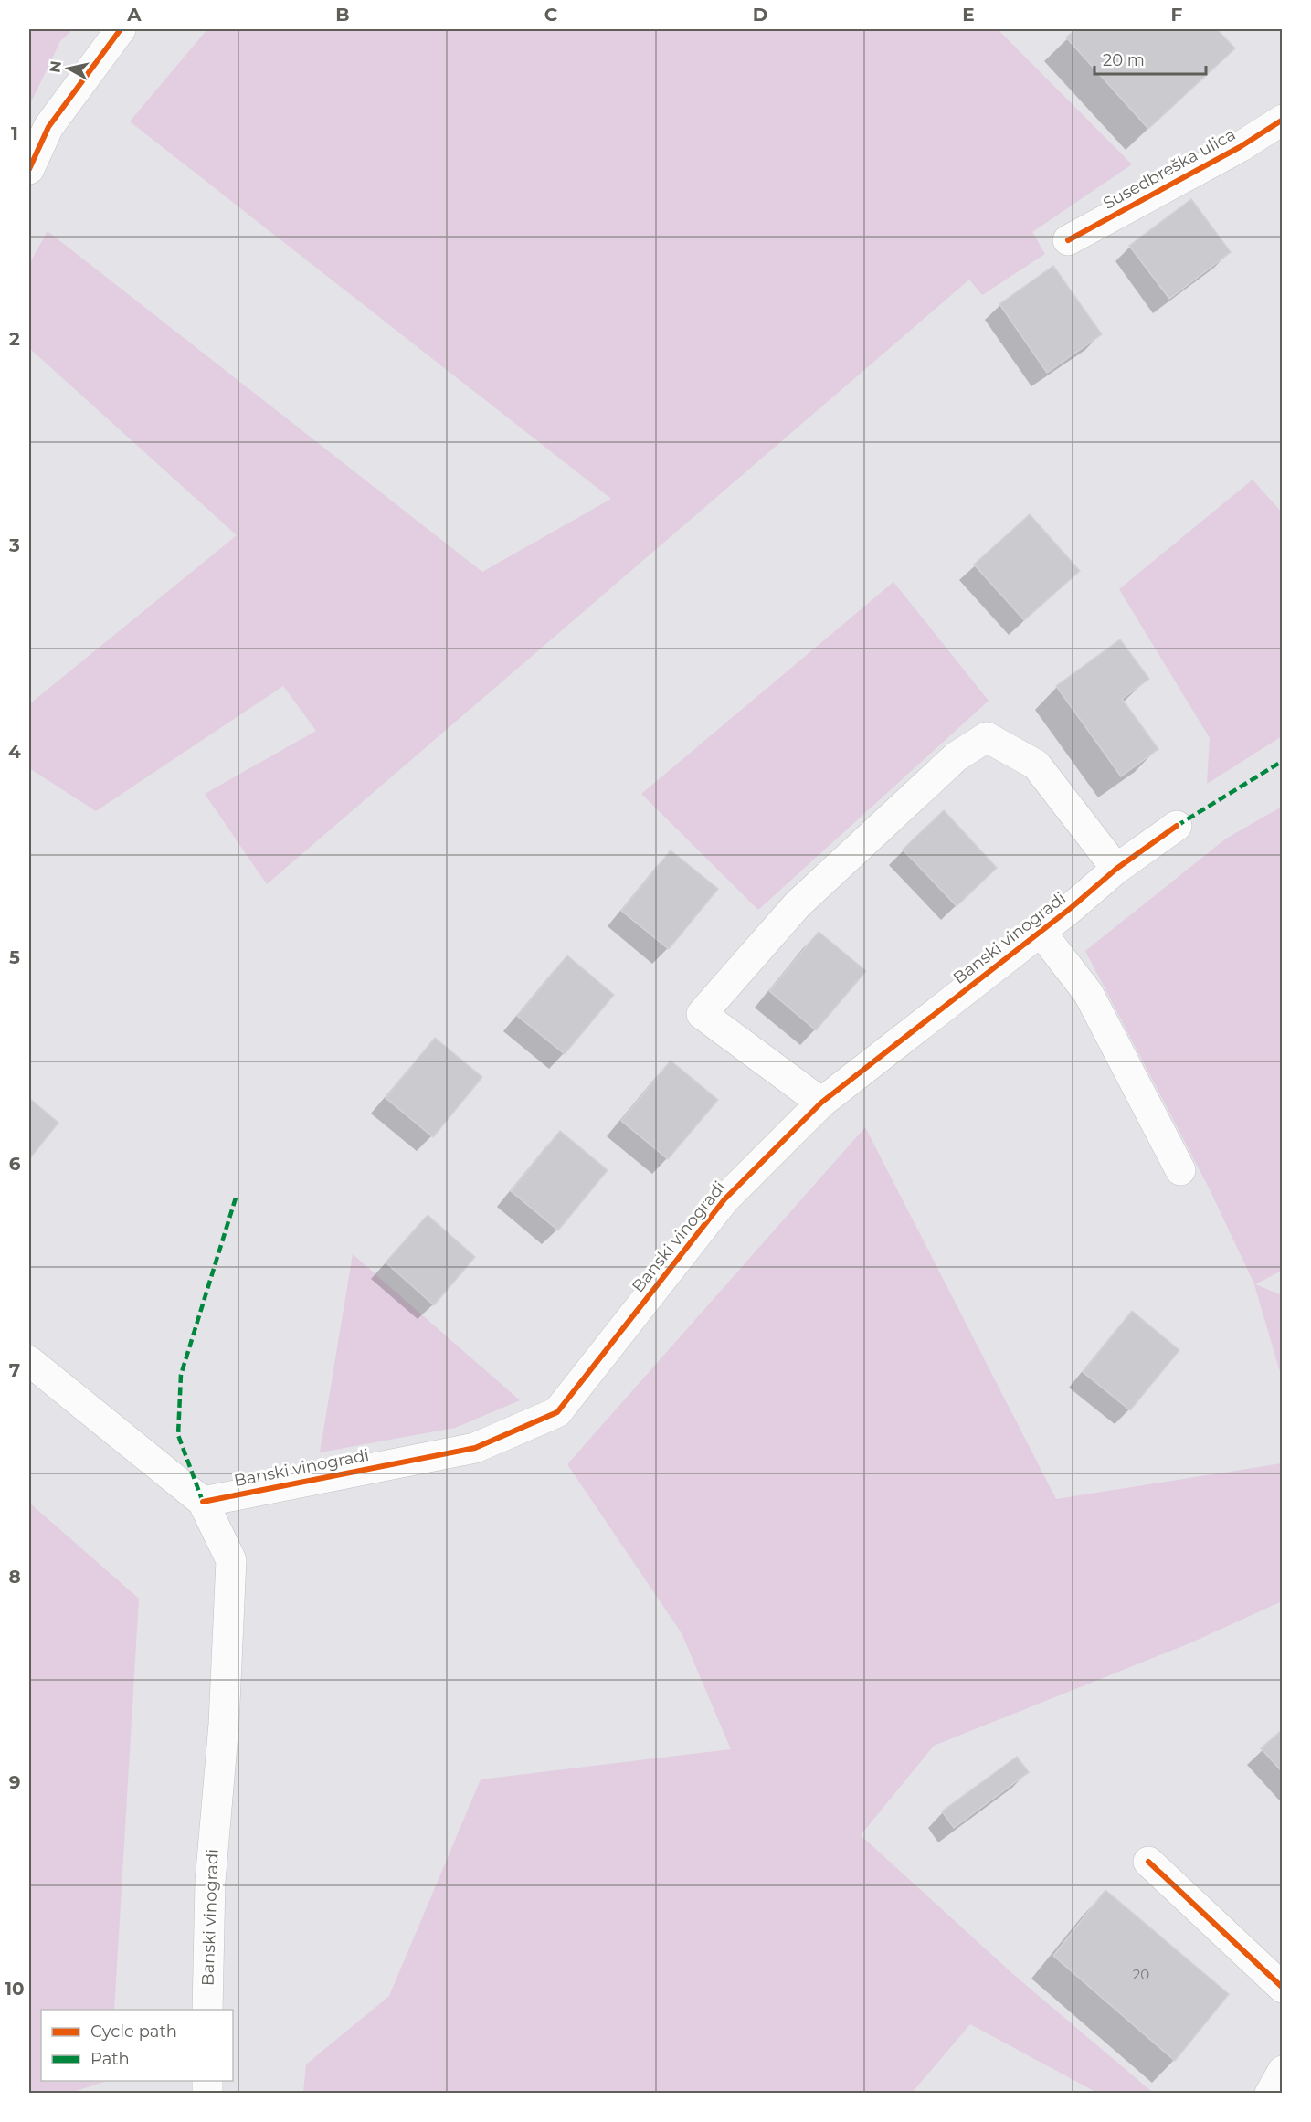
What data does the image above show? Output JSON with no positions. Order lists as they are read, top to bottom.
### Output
{
  "streets": {
    "street": ["Susedbreška ulica", "Banski vinogradi"]
  },
  "house_numbers": ["20"],
  "legend": ["Cycle path", "Path"],
  "scale_bar": "20 m",
  "north": "left",
  "grid": {
    "columns": [
      "A",
      "B",
      "C",
      "D",
      "E",
      "F"
    ],
    "rows": [
      "1",
      "2",
      "3",
      "4",
      "5",
      "6",
      "7",
      "8",
      "9",
      "10"
    ]
  }
}
